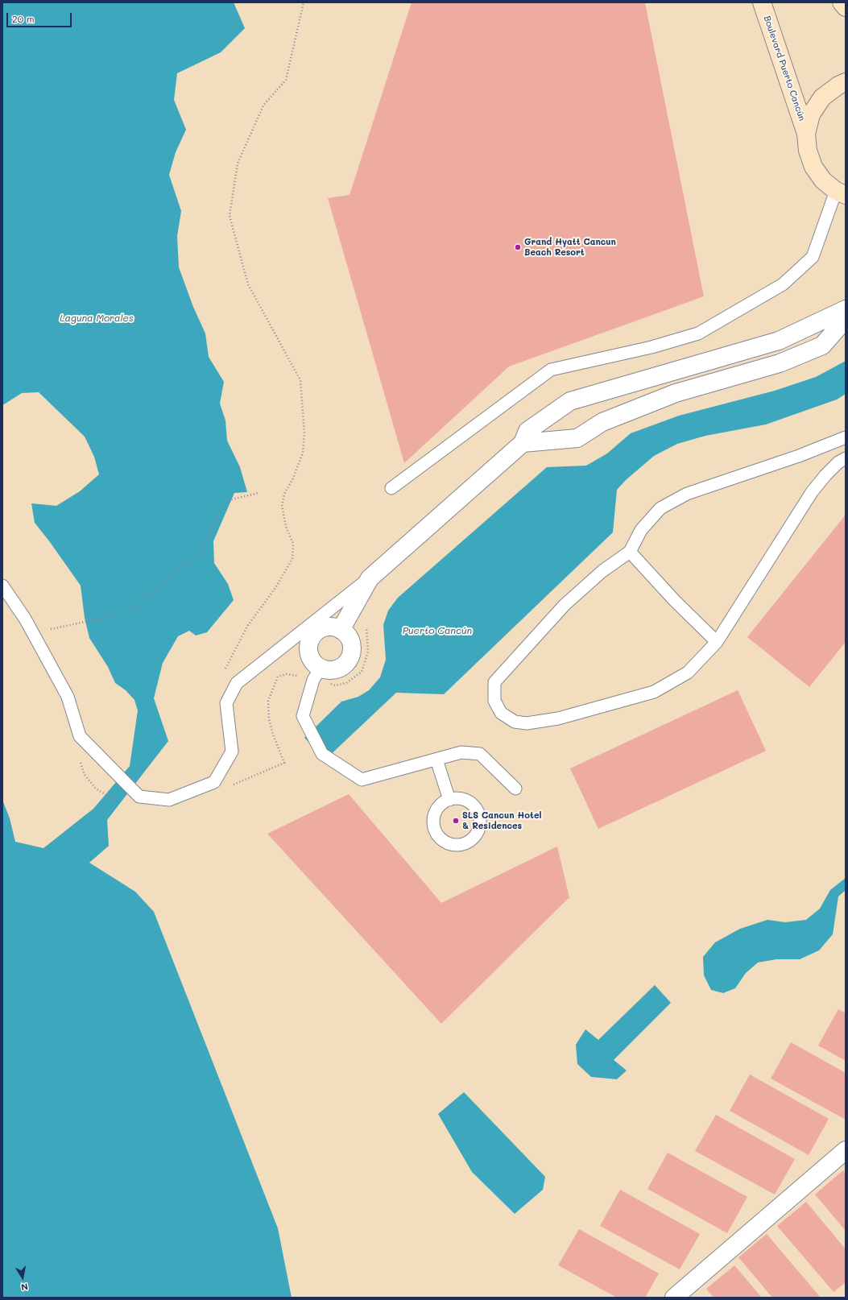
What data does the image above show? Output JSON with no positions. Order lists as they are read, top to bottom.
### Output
{
  "streets": {
    "street": ["Boulevard Puerto Cancún"]
  },
  "water": ["Laguna Morales", "Puerto Cancún"],
  "places": ["Grand Hyatt Cancun Beach Resort", "SLS Cancun Hotel & Residences"],
  "scale_bar": "20 m",
  "north": "bottom"
}
